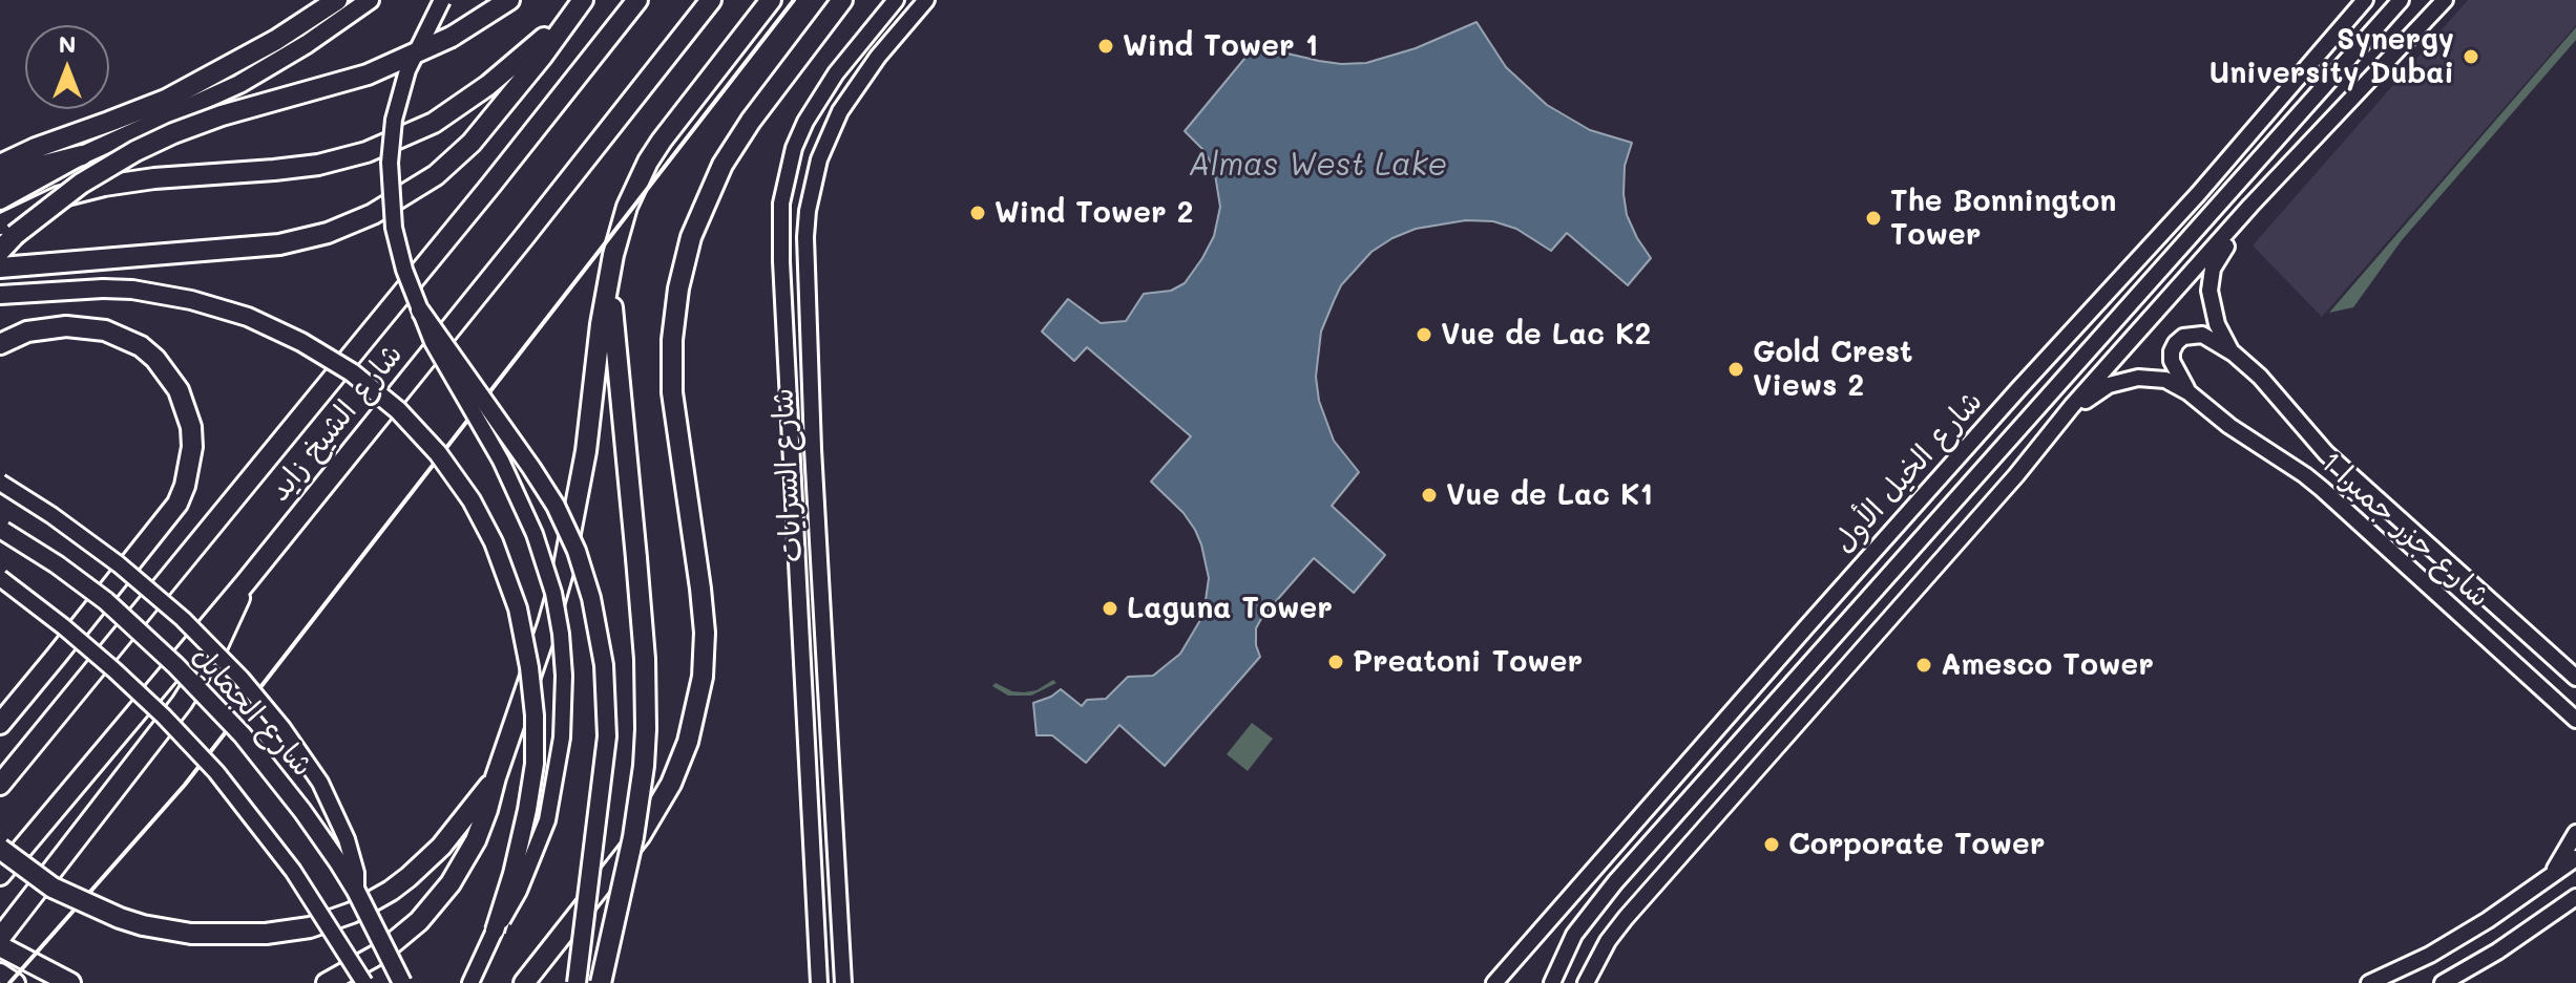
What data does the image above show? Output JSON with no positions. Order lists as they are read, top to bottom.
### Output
{
  "streets": {
    "highway": ["شارع الشيخ زايد"],
    "main road": [
      "شارع الخيل الأول",
      "شارع السرايات",
      "شارع جزر جميرا 1",
      "شارع الجمايل"
    ]
  },
  "water": ["Almas West Lake"],
  "places": [
    "Wind Tower 1",
    "Synergy University Dubai",
    "Wind Tower 2",
    "The Bonnington Tower",
    "Vue de Lac K2",
    "Gold Crest Views 2",
    "Vue de Lac K1",
    "Laguna Tower",
    "Preatoni Tower",
    "Amesco Tower",
    "Corporate Tower"
  ],
  "north": "top"
}
